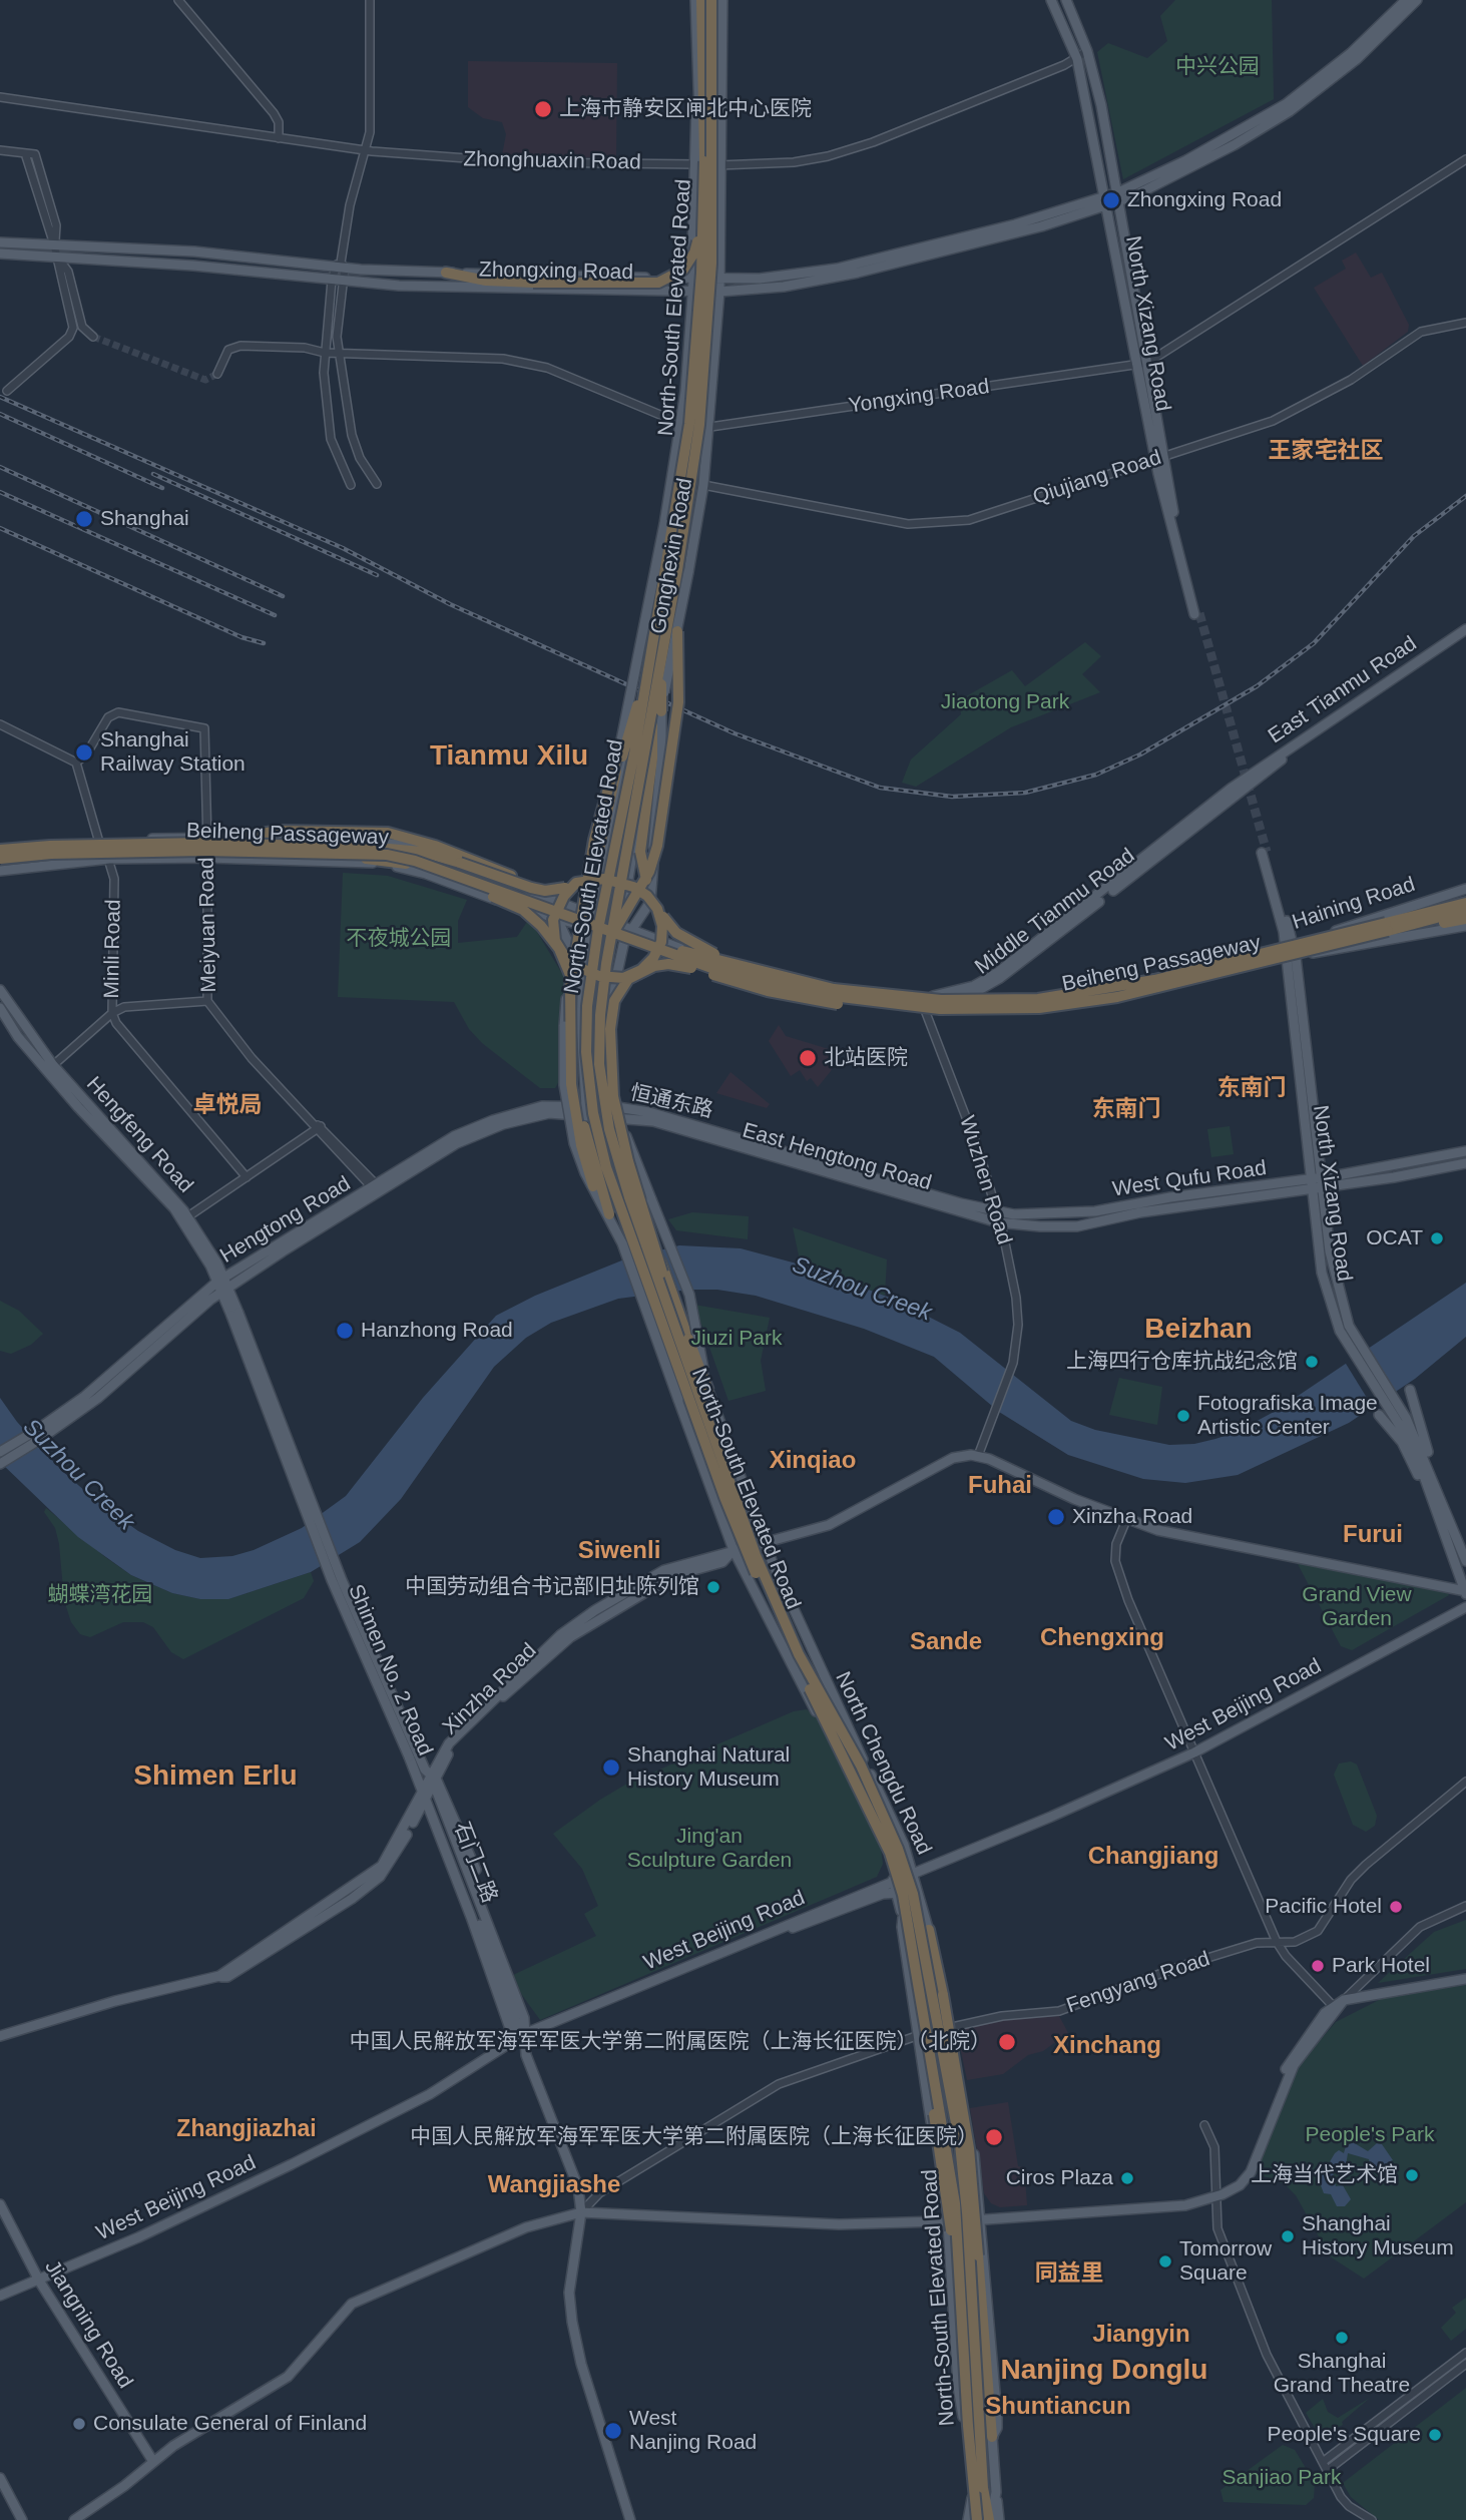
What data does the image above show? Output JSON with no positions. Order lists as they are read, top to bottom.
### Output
{
  "streets": {
    "highway": ["North-South Elevated Road", "Beiheng Passageway"],
    "main road": [
      "Zhongxing Road",
      "North Xizang Road",
      "Gonghexin Road",
      "East Tianmu Road",
      "Haining Road",
      "Middle Tianmu Road",
      "恒通东路",
      "Hengfeng Road",
      "East Hengtong Road",
      "West Qufu Road",
      "Hengtong Road",
      "Shimen No. 2 Road",
      "Xinzha Road",
      "West Beijing Road",
      "North Chengdu Road",
      "Jiangning Road"
    ],
    "street": [
      "Zhonghuaxin Road",
      "Yongxing Road",
      "Qiujiang Road",
      "Meiyuan Road",
      "Minli Road",
      "Wuzhen Road",
      "Fengyang Road"
    ]
  },
  "crossings": [
    ["Zhonghuaxin Road", "North-South Elevated Road"],
    ["Zhonghuaxin Road", "North Xizang Road"],
    ["Zhonghuaxin Road", "Gonghexin Road"],
    ["Zhongxing Road", "North Xizang Road"],
    ["Zhongxing Road", "Gonghexin Road"],
    ["North-South Elevated Road", "Gonghexin Road"],
    ["North Xizang Road", "Yongxing Road"],
    ["North Xizang Road", "Qiujiang Road"],
    ["North Xizang Road", "Haining Road"],
    ["North Xizang Road", "West Qufu Road"],
    ["Yongxing Road", "Gonghexin Road"],
    ["Qiujiang Road", "Gonghexin Road"],
    ["Gonghexin Road", "Middle Tianmu Road"],
    ["Gonghexin Road", "恒通东路"],
    ["Gonghexin Road", "East Hengtong Road"],
    ["Gonghexin Road", "Hengtong Road"],
    ["Gonghexin Road", "North Chengdu Road"],
    ["East Tianmu Road", "Middle Tianmu Road"],
    ["Beiheng Passageway", "Middle Tianmu Road"],
    ["Haining Road", "Middle Tianmu Road"],
    ["Haining Road", "Wuzhen Road"],
    ["Middle Tianmu Road", "Meiyuan Road"],
    ["Middle Tianmu Road", "Minli Road"],
    ["Middle Tianmu Road", "Wuzhen Road"],
    ["Middle Tianmu Road", "North Chengdu Road"],
    ["Meiyuan Road", "Minli Road"],
    ["Meiyuan Road", "Hengtong Road"],
    ["恒通东路", "East Hengtong Road"],
    ["恒通东路", "West Qufu Road"],
    ["恒通东路", "Wuzhen Road"],
    ["恒通东路", "Hengtong Road"],
    ["Hengfeng Road", "Hengtong Road"],
    ["Hengfeng Road", "Shimen No. 2 Road"],
    ["East Hengtong Road", "West Qufu Road"],
    ["East Hengtong Road", "Wuzhen Road"],
    ["Wuzhen Road", "Xinzha Road"],
    ["Shimen No. 2 Road", "Xinzha Road"],
    ["Shimen No. 2 Road", "West Beijing Road"],
    ["Shimen No. 2 Road", "Fengyang Road"],
    ["Xinzha Road", "North Chengdu Road"],
    ["West Beijing Road", "North Chengdu Road"],
    ["West Beijing Road", "Jiangning Road"],
    ["North Chengdu Road", "Fengyang Road"]
  ],
  "districts": [
    "王家宅社区",
    "Tianmu Xilu",
    "东南门",
    "卓悦局",
    "东南门",
    "Beizhan",
    "Xinqiao",
    "Fuhai",
    "Furui",
    "Siwenli",
    "Chengxing",
    "Sande",
    "Shimen Erlu",
    "Changjiang",
    "Xinchang",
    "Zhangjiazhai",
    "Wangjiashe",
    "同益里",
    "Jiangyin",
    "Nanjing Donglu",
    "Shuntiancun"
  ],
  "water": ["Suzhou Creek"],
  "parks": [
    "中兴公园",
    "Jiaotong Park",
    "不夜城公园",
    "Jiuzi Park",
    "蝴蝶湾花园",
    "Grand View Garden",
    "Jing'an Sculpture Garden",
    "People's Park",
    "Sanjiao Park"
  ],
  "places": [
    "上海市静安区闸北中心医院",
    "Zhongxing Road",
    "Shanghai",
    "Shanghai Railway Station",
    "北站医院",
    "OCAT",
    "Hanzhong Road",
    "上海四行仓库抗战纪念馆",
    "Fotografiska Image Artistic Center",
    "Xinzha Road",
    "中国劳动组合书记部旧址陈列馆",
    "Shanghai Natural History Museum",
    "Pacific Hotel",
    "Park Hotel",
    "中国人民解放军海军军医大学第二附属医院（上海长征医院）（北院）",
    "中国人民解放军海军军医大学第二附属医院（上海长征医院）",
    "上海当代艺术馆",
    "Ciros Plaza",
    "Shanghai History Museum",
    "Tomorrow Square",
    "Shanghai Grand Theatre",
    "Consulate General of Finland",
    "West Nanjing Road",
    "People's Square"
  ]
}
